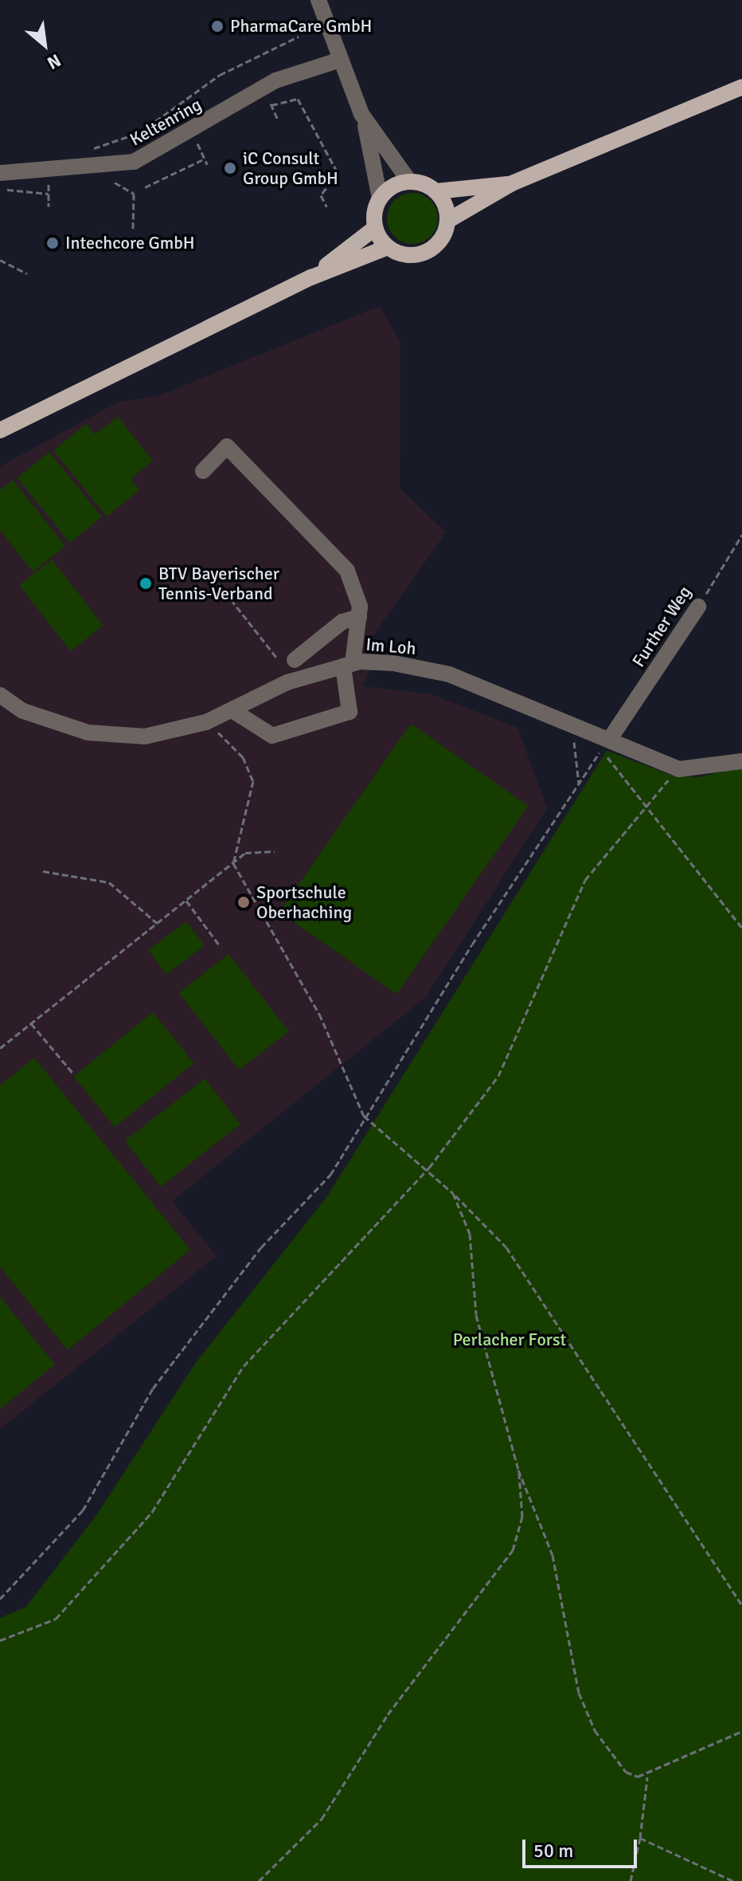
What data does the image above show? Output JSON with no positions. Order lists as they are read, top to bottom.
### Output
{
  "streets": {
    "street": ["Keltenring", "Further Weg", "Im Loh"]
  },
  "crossings": [
    ["Further Weg", "Im Loh"]
  ],
  "parks": ["Perlacher Forst"],
  "places": [
    "PharmaCare GmbH",
    "iC Consult Group GmbH",
    "Intechcore GmbH",
    "BTV Bayerischer Tennis-Verband",
    "Sportschule Oberhaching"
  ],
  "scale_bar": "50 m",
  "north": "bottom right"
}
